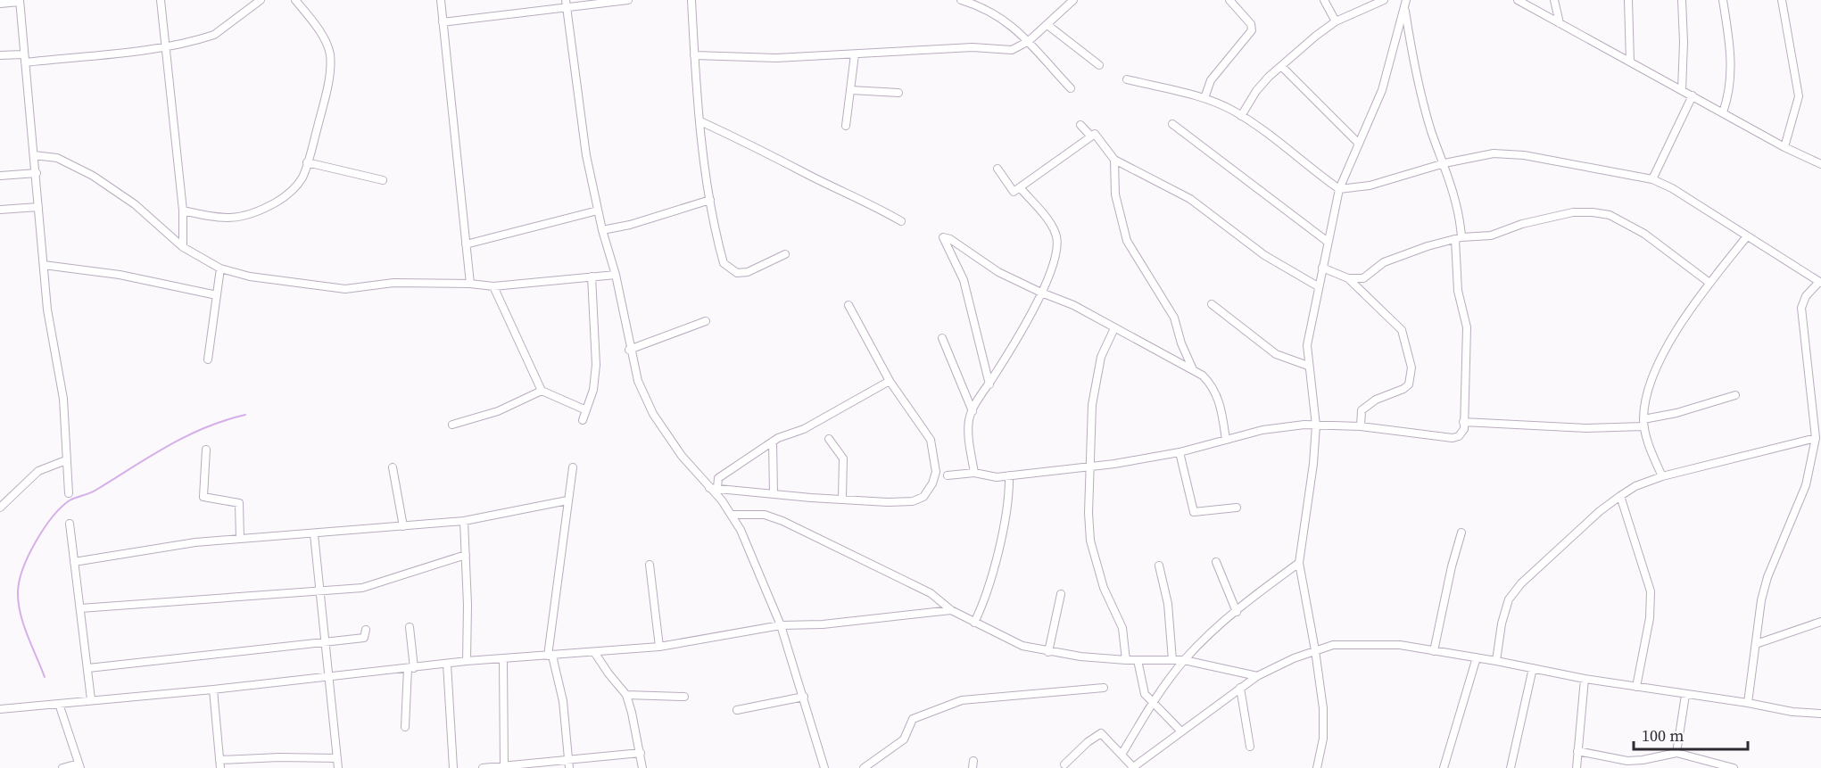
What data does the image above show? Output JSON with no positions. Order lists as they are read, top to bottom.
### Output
{
  "scale_bar": "100 m"
}
